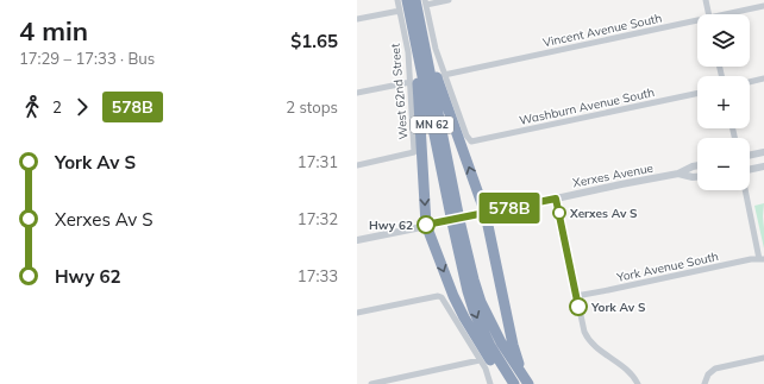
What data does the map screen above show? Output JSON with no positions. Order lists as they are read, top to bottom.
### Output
{
  "streets": {
    "highway": ["MN 62"],
    "street": [
      "Vincent Avenue South",
      "West 62nd Street",
      "Washburn Avenue South",
      "Xerxes Avenue",
      "York Avenue South"
    ]
  },
  "crossings": [
    ["Vincent Avenue South", "Washburn Avenue South"]
  ],
  "places": ["Xerxes Av S", "Hwy 62", "York Av S"],
  "lines": ["bus line 578B"],
  "page": {
    "heading": ["4 min", "17:29 – 17:33 · Bus", "$1.65"],
    "on_map": "578B",
    "map_buttons": ["+", "−"],
    "legs": ["2", "578B", "2 stops"],
    "list": [
      {
        "name": "York Av S",
        "value": "17:31"
      },
      {
        "name": "Xerxes Av S",
        "value": "17:32"
      },
      {
        "name": "Hwy 62",
        "value": "17:33"
      }
    ]
  }
}
